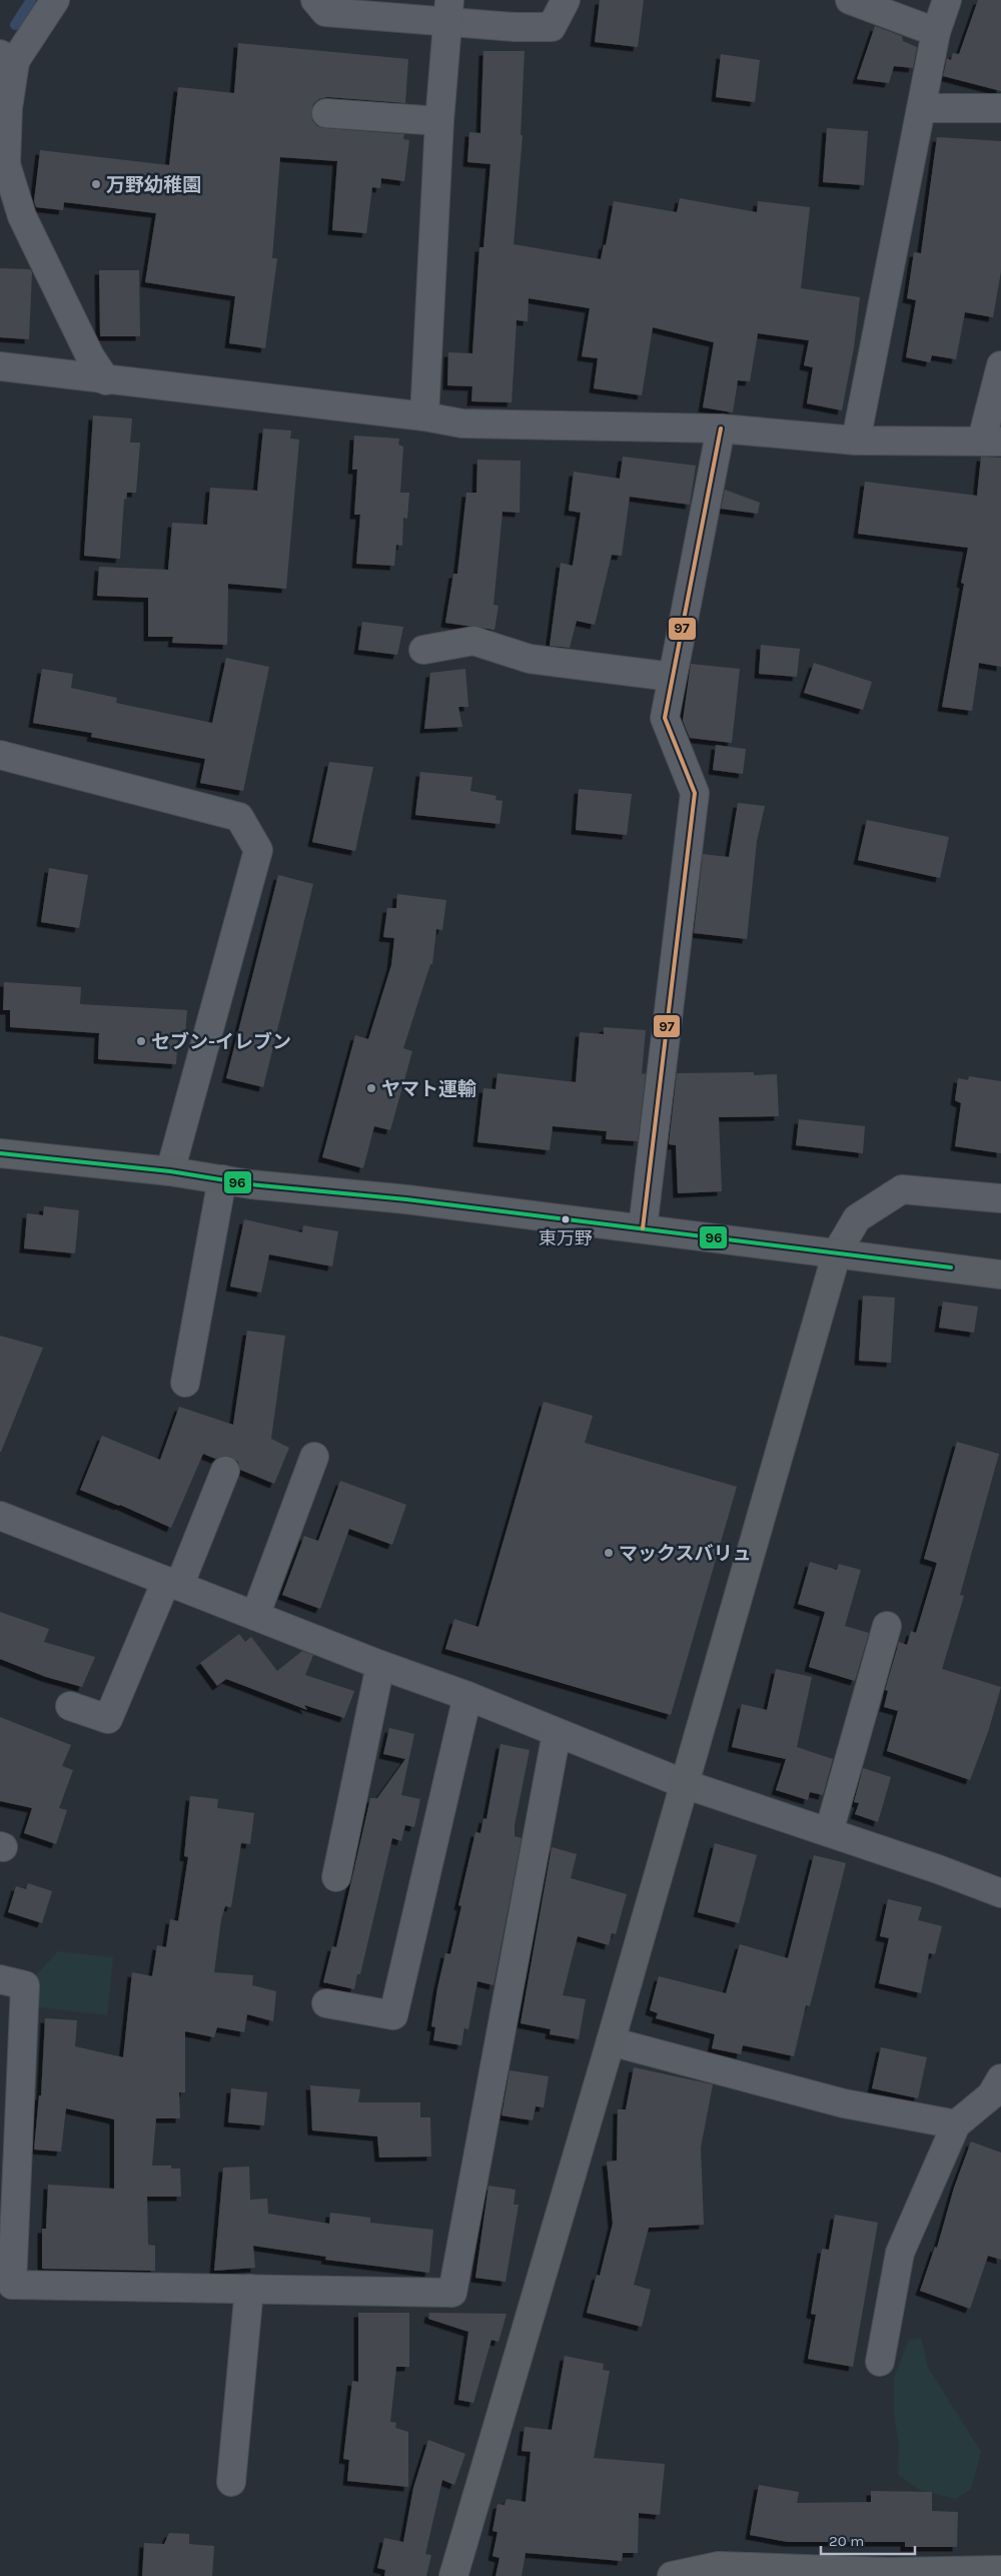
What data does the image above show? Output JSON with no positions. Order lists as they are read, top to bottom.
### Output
{
  "places": [
    "万野幼稚園",
    "セブン-イレブン",
    "ヤマト運輸",
    "東万野",
    "マックスバリュ"
  ],
  "lines": ["transit line 97", "transit line 96"],
  "scale_bar": "20 m"
}
